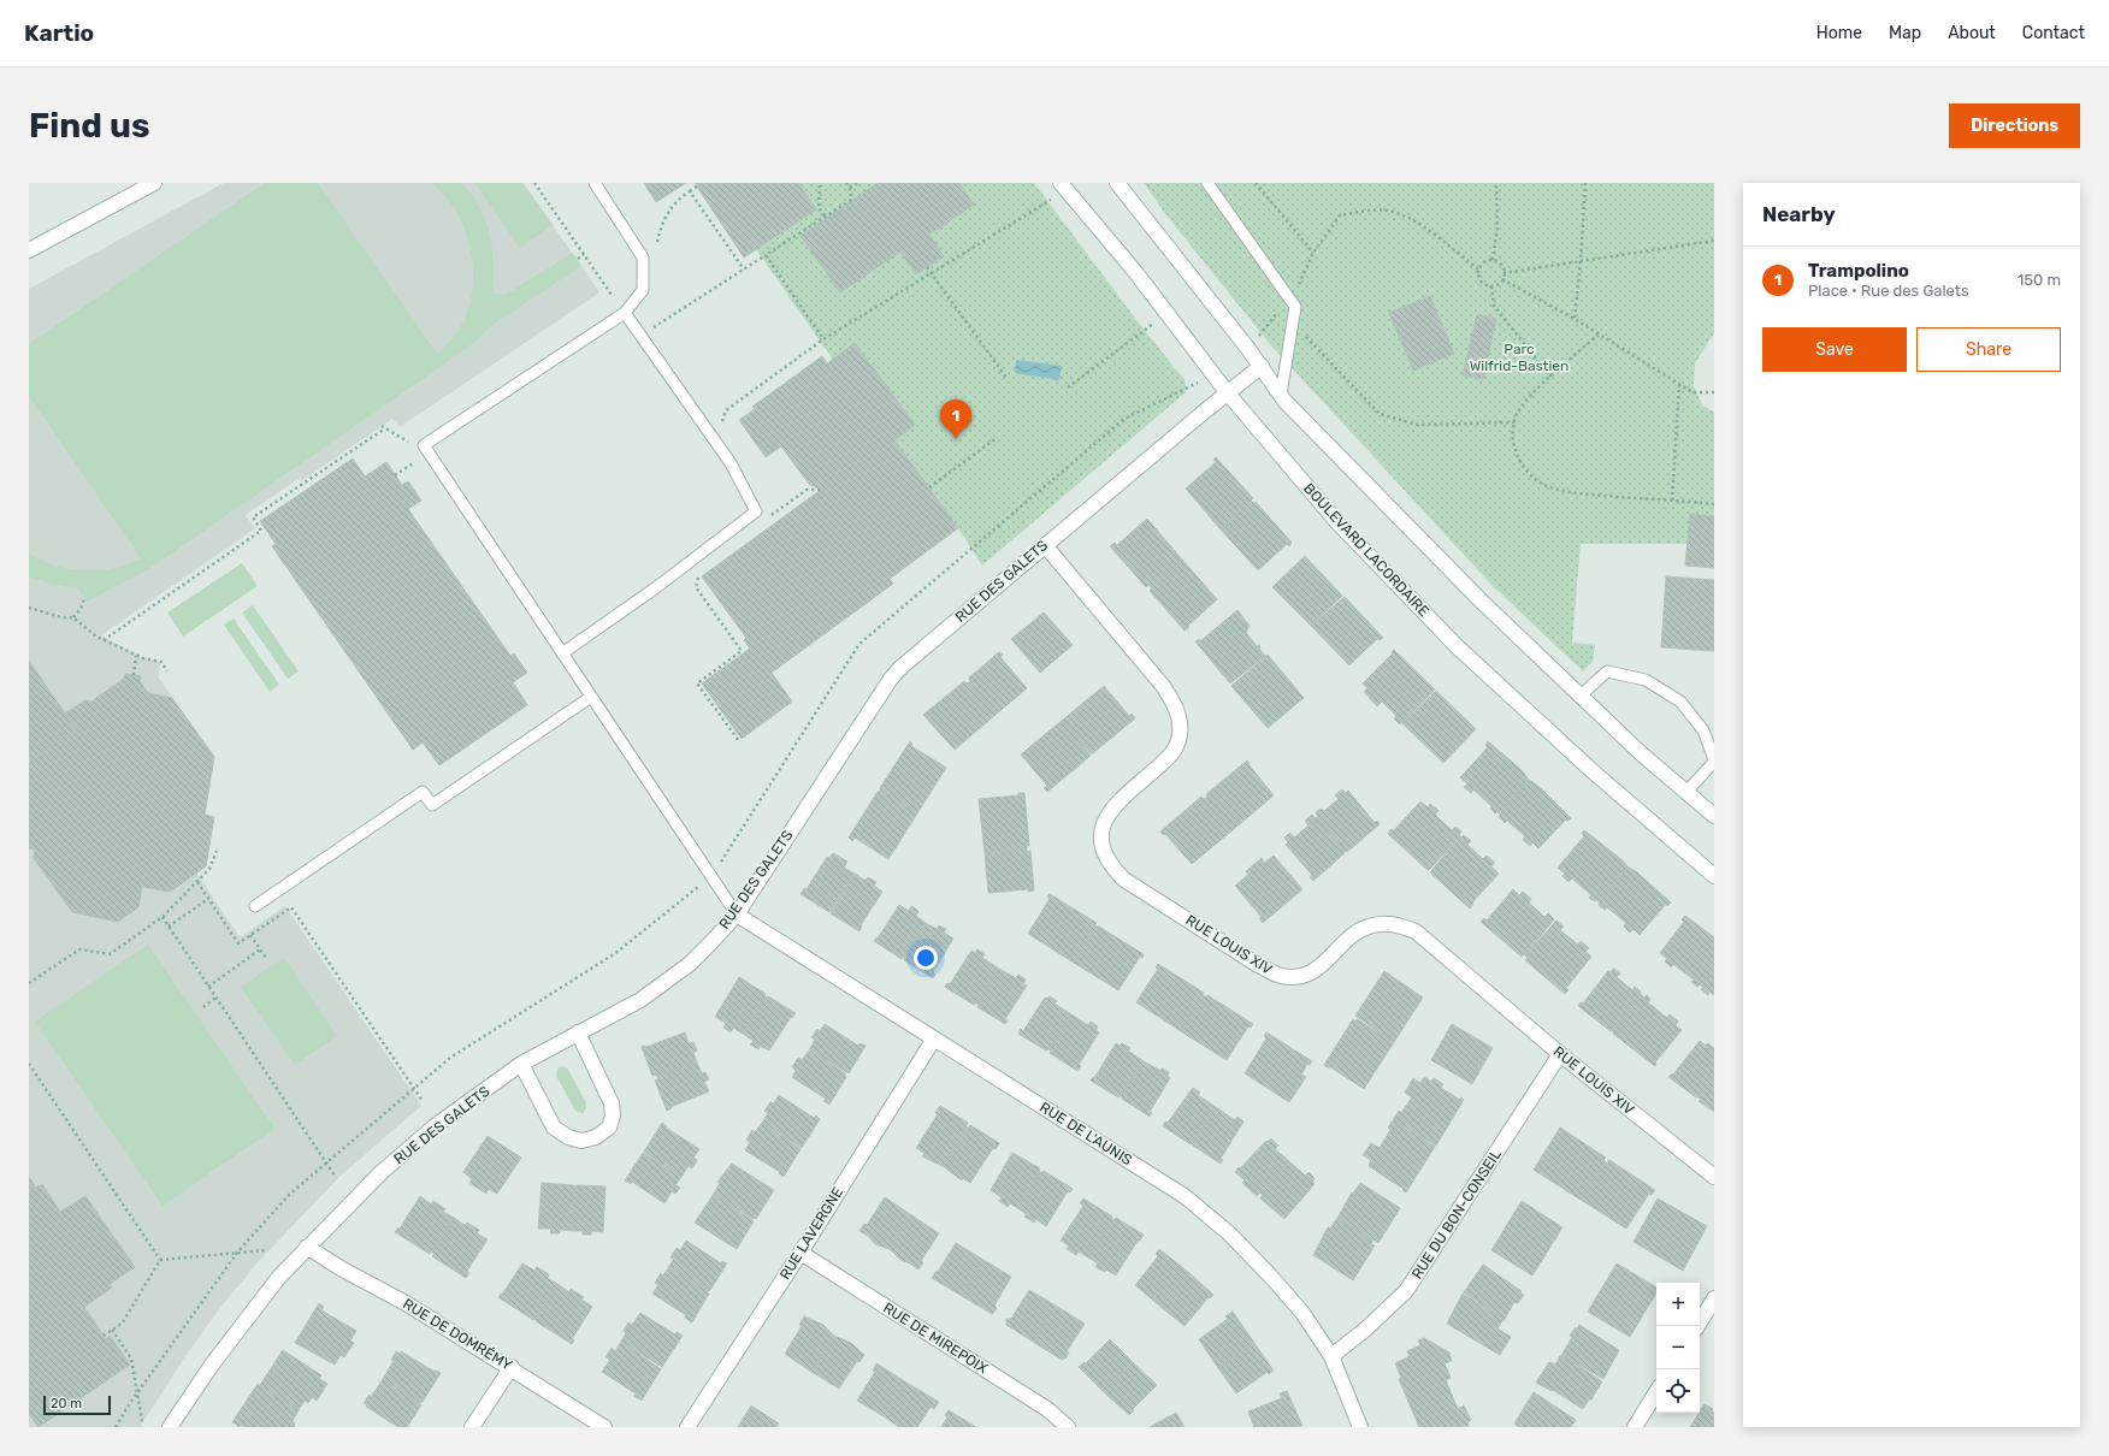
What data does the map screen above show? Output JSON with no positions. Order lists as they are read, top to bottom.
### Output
{
  "streets": {
    "street": [
      "BOULEVARD LACORDAIRE",
      "RUE DES GALETS",
      "RUE LOUIS XIV",
      "RUE DE L'AUNIS",
      "RUE DU BON-CONSEIL",
      "RUE LAVERGNE",
      "RUE DE DOMRÉMY",
      "RUE DE MIREPOIX"
    ]
  },
  "crossings": [
    ["BOULEVARD LACORDAIRE", "RUE DES GALETS"],
    ["RUE DES GALETS", "RUE LOUIS XIV"],
    ["RUE DES GALETS", "RUE DE L'AUNIS"],
    ["RUE DES GALETS", "RUE DE DOMRÉMY"],
    ["RUE LOUIS XIV", "RUE DU BON-CONSEIL"],
    ["RUE DE L'AUNIS", "RUE DU BON-CONSEIL"],
    ["RUE DE L'AUNIS", "RUE LAVERGNE"],
    ["RUE LAVERGNE", "RUE DE MIREPOIX"]
  ],
  "parks": ["Parc Wilfrid-Bastien"],
  "scale_bar": "20 m",
  "page": {
    "header": "Kartio",
    "nav": [
      "Home",
      "Map",
      "About",
      "Contact"
    ],
    "buttons": [
      "Directions",
      ["Save", "Share"]
    ],
    "title": "Find us",
    "heading": "Nearby",
    "list": [
      {
        "mark": "1",
        "name": "Trampolino",
        "note": "Place · Rue des Galets",
        "value": "150 m"
      }
    ],
    "pins": "1",
    "map_buttons": ["+", "−"],
    "scale": "20 m"
  }
}
